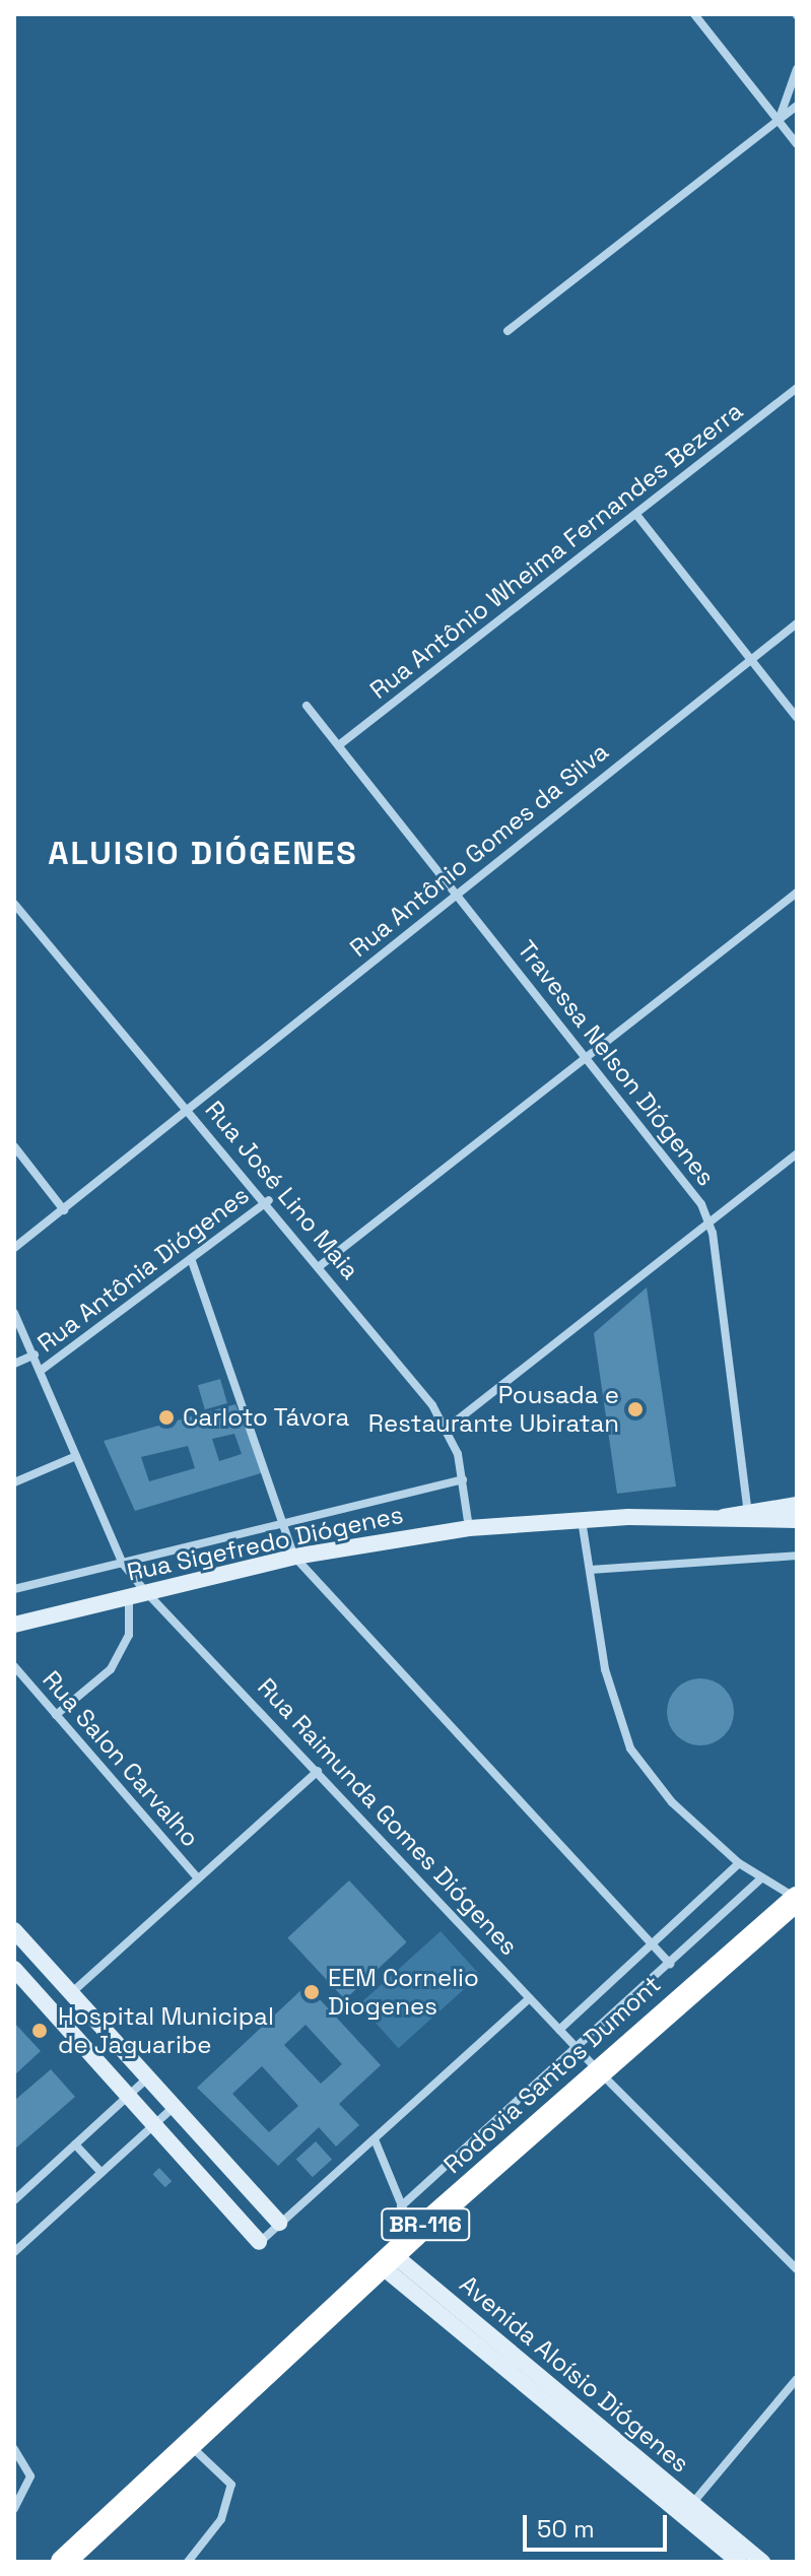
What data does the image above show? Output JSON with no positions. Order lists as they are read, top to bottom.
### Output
{
  "streets": {
    "highway": ["Rodovia Santos Dumont", "BR-116"],
    "street": [
      "Rua Antônio Wheima Fernandes Bezerra",
      "Rua Antônio Gomes da Silva",
      "Travessa Nelson Diógenes",
      "Rua José Lino Maia",
      "Rua Antônia Diógenes",
      "Rua Sigefredo Diógenes",
      "Rua Salon Carvalho",
      "Rua Raimunda Gomes Diógenes",
      "Avenida Aloísio Diógenes"
    ]
  },
  "crossings": [
    ["Rua Antônio Wheima Fernandes Bezerra", "Travessa Nelson Diógenes"],
    ["Rua Antônio Gomes da Silva", "Travessa Nelson Diógenes"],
    ["Rua Antônio Gomes da Silva", "Rua José Lino Maia"],
    ["Travessa Nelson Diógenes", "Rua Sigefredo Diógenes"],
    ["Rua José Lino Maia", "Rua Antônia Diógenes"],
    ["Rua José Lino Maia", "Rua Sigefredo Diógenes"],
    ["Rua Antônia Diógenes", "Rua Raimunda Gomes Diógenes"],
    ["Rua Sigefredo Diógenes", "Rua Raimunda Gomes Diógenes"],
    ["Rua Raimunda Gomes Diógenes", "Rodovia Santos Dumont"],
    ["Rodovia Santos Dumont", "Avenida Aloísio Diógenes"]
  ],
  "districts": ["ALUISIO DIÓGENES"],
  "places": [
    "Pousada e Restaurante Ubiratan",
    "Carloto Távora",
    "EEM Cornelio Diogenes",
    "Hospital Municipal de Jaguaribe"
  ],
  "scale_bar": "50 m"
}
